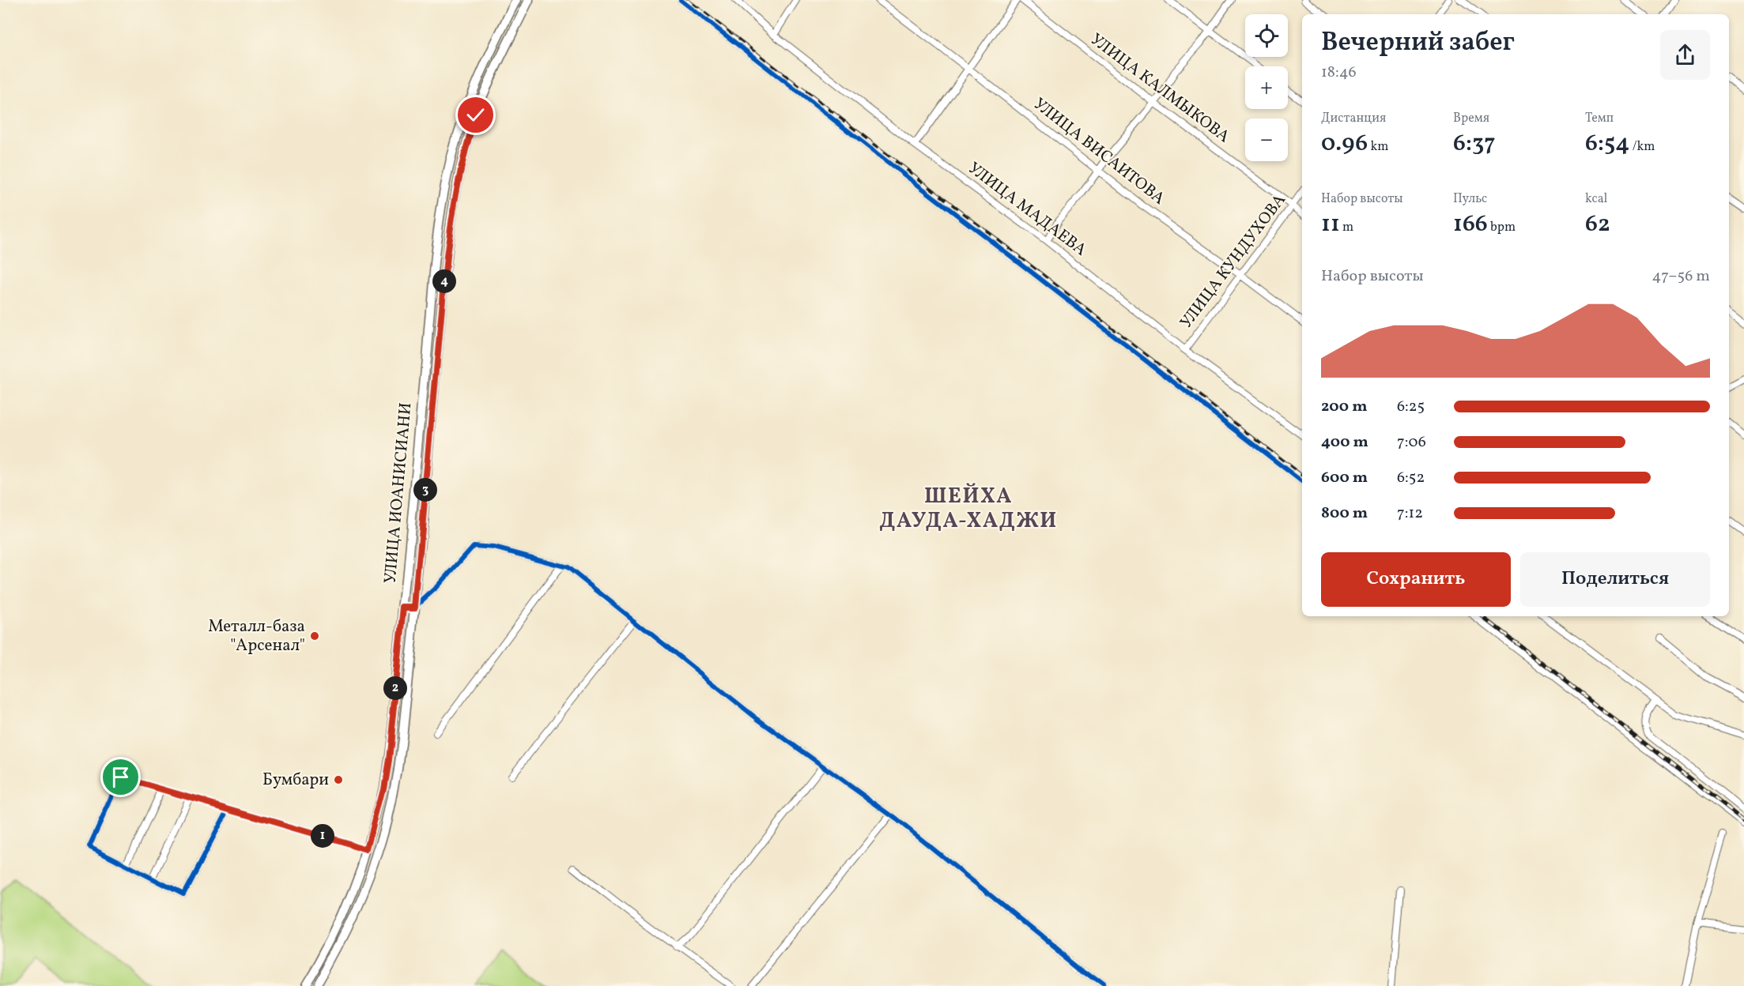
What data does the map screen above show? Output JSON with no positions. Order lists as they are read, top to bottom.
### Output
{
  "streets": {
    "main road": ["УЛИЦА ИОАНИСИАНИ"],
    "street": [
      "УЛИЦА КАЛМЫКОВА",
      "УЛИЦА ВИСАИТОВА",
      "УЛИЦА МАДАЕВА",
      "УЛИЦА КУНДУХОВА"
    ]
  },
  "crossings": [
    ["УЛИЦА КАЛМЫКОВА", "УЛИЦА КУНДУХОВА"],
    ["УЛИЦА ВИСАИТОВА", "УЛИЦА КУНДУХОВА"],
    ["УЛИЦА МАДАЕВА", "УЛИЦА КУНДУХОВА"]
  ],
  "districts": ["ШЕЙХА ДАУДА-ХАДЖИ"],
  "places": ["Металл-база \"Арсенал\"", "Бумбари"],
  "page": {
    "map_buttons": ["+", "−"],
    "heading": ["Вечерний забег", "18:46"],
    "stats": [
      ["Дистанция", "0.96 km"],
      ["Время", "6:37"],
      ["Темп", "6:54 /km"],
      ["Набор высоты", "11 m"],
      ["Пульс", "166 bpm"],
      ["kcal", "62"]
    ],
    "chart": ["Набор высоты", "47–56 m"],
    "pins": [
      "4",
      "3",
      "2",
      "1"
    ],
    "list": [
      {
        "name": "200 m",
        "note": "6:25"
      },
      {
        "name": "400 m",
        "note": "7:06"
      },
      {
        "name": "600 m",
        "note": "6:52"
      },
      {
        "name": "800 m",
        "note": "7:12"
      }
    ],
    "buttons": ["Сохранить", "Поделиться"]
  }
}
